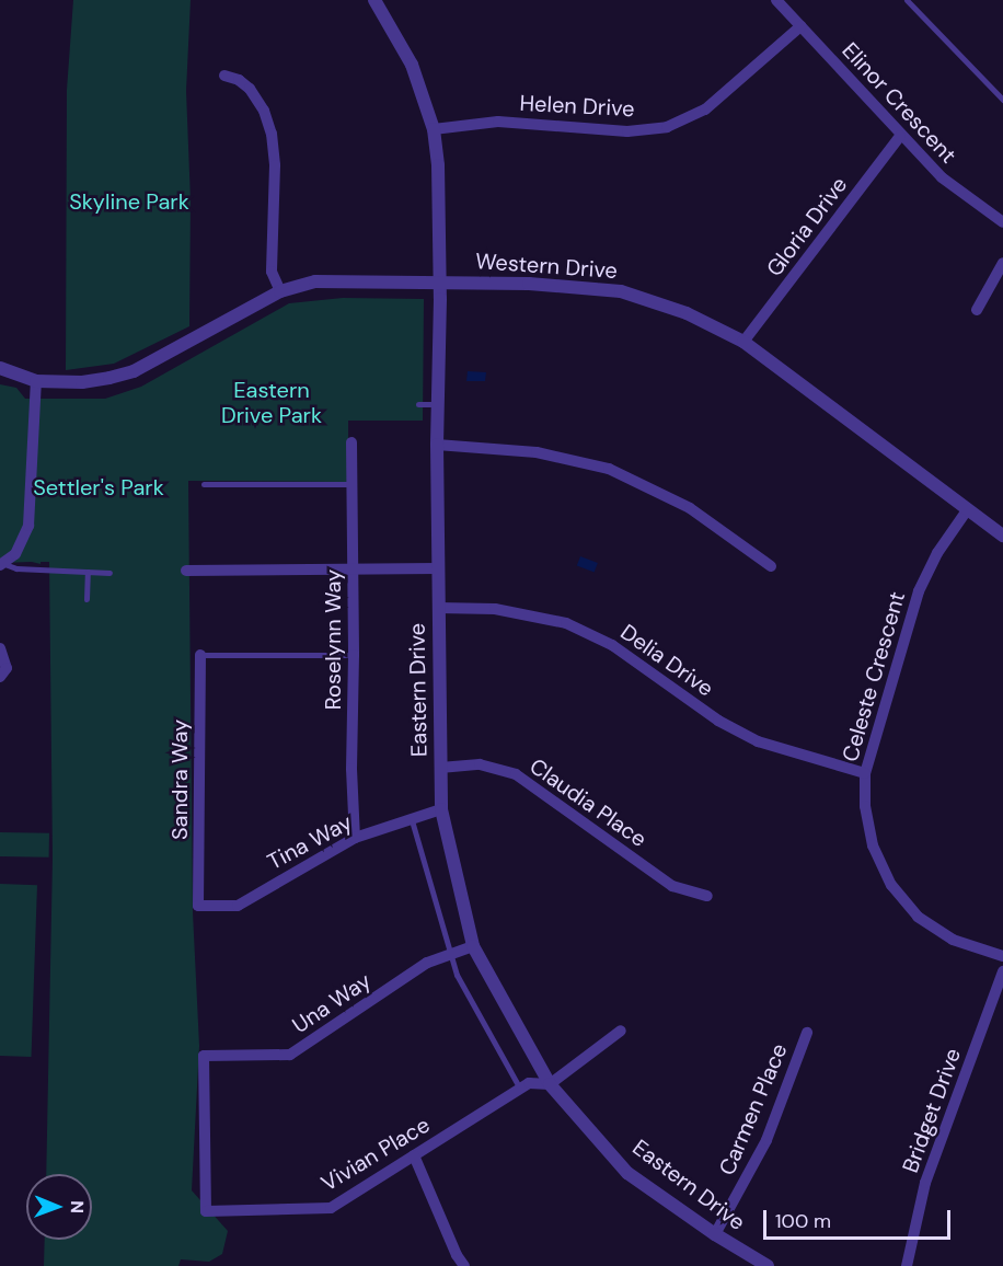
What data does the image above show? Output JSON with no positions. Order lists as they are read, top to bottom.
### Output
{
  "streets": {
    "street": [
      "Elinor Crescent",
      "Helen Drive",
      "Gloria Drive",
      "Western Drive",
      "Roselynn Way",
      "Delia Drive",
      "Celeste Crescent",
      "Eastern Drive",
      "Sandra Way",
      "Claudia Place",
      "Tina Way",
      "Una Way",
      "Carmen Place",
      "Bridget Drive",
      "Vivian Place"
    ]
  },
  "crossings": [
    ["Elinor Crescent", "Helen Drive"],
    ["Elinor Crescent", "Gloria Drive"],
    ["Helen Drive", "Eastern Drive"],
    ["Gloria Drive", "Western Drive"],
    ["Western Drive", "Celeste Crescent"],
    ["Western Drive", "Eastern Drive"],
    ["Roselynn Way", "Tina Way"],
    ["Delia Drive", "Celeste Crescent"],
    ["Delia Drive", "Eastern Drive"],
    ["Eastern Drive", "Claudia Place"],
    ["Eastern Drive", "Tina Way"],
    ["Eastern Drive", "Una Way"],
    ["Eastern Drive", "Carmen Place"],
    ["Eastern Drive", "Vivian Place"],
    ["Sandra Way", "Tina Way"],
    ["Una Way", "Vivian Place"]
  ],
  "parks": ["Skyline Park", "Eastern Drive Park", "Settler's Park"],
  "scale_bar": "100 m",
  "north": "right"
}
